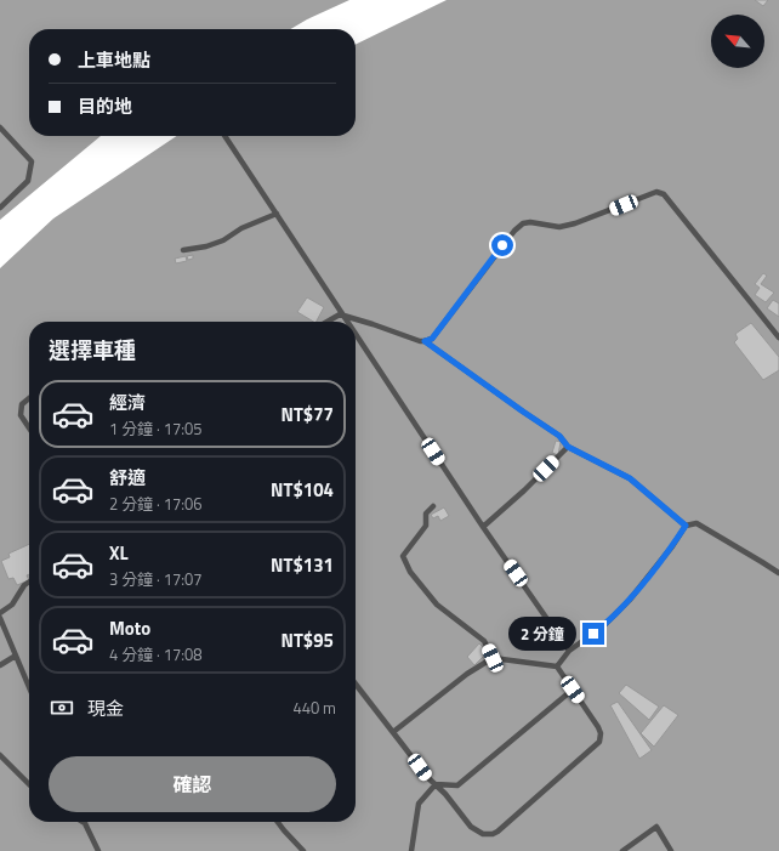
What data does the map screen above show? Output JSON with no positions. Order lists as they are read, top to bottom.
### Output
{
  "north": "top left",
  "page": {
    "banner": ["上車地點", "目的地"],
    "heading": "選擇車種",
    "list": [
      {
        "name": "經濟",
        "note": "1 分鐘 · 17:05",
        "value": "NT$77"
      },
      {
        "name": "舒適",
        "note": "2 分鐘 · 17:06",
        "value": "NT$104"
      },
      {
        "name": "XL",
        "note": "3 分鐘 · 17:07",
        "value": "NT$131"
      },
      {
        "name": "Moto",
        "note": "4 分鐘 · 17:08",
        "value": "NT$95"
      }
    ],
    "bubble": "2 分鐘",
    "pay": ["現金", "440 m"],
    "buttons": "確認"
  }
}
